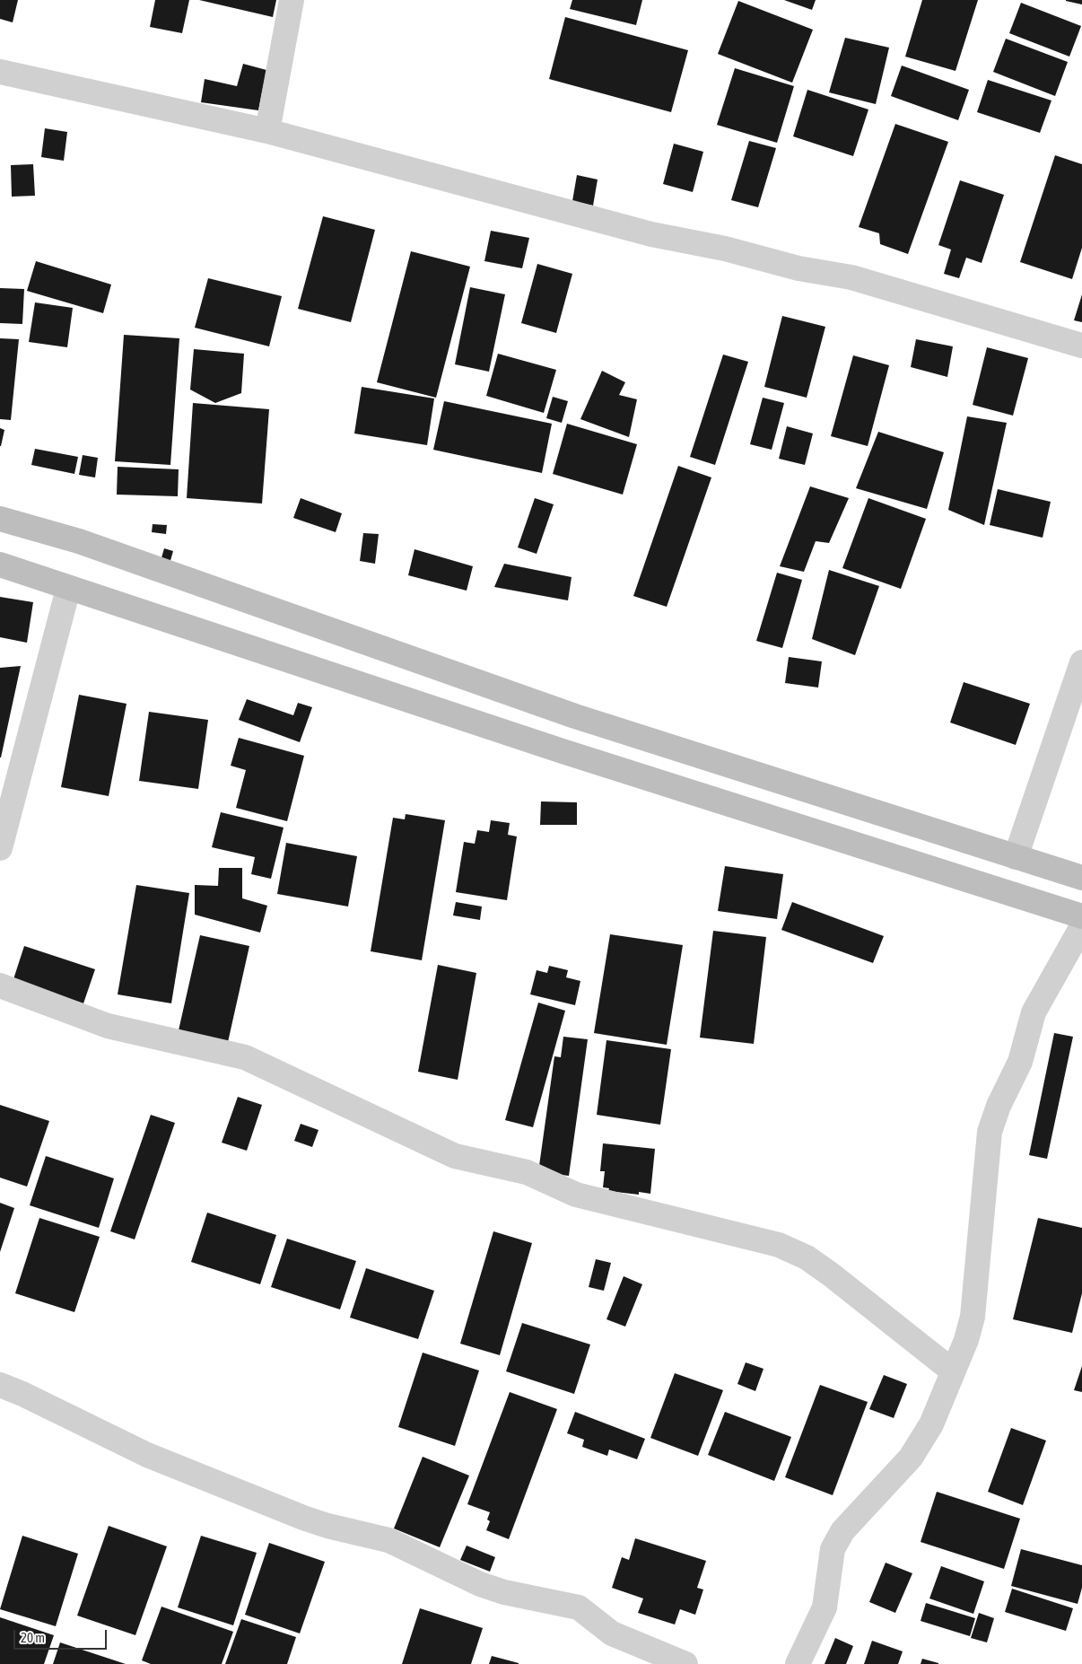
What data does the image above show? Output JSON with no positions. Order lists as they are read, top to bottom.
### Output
{
  "scale_bar": "20 m"
}
